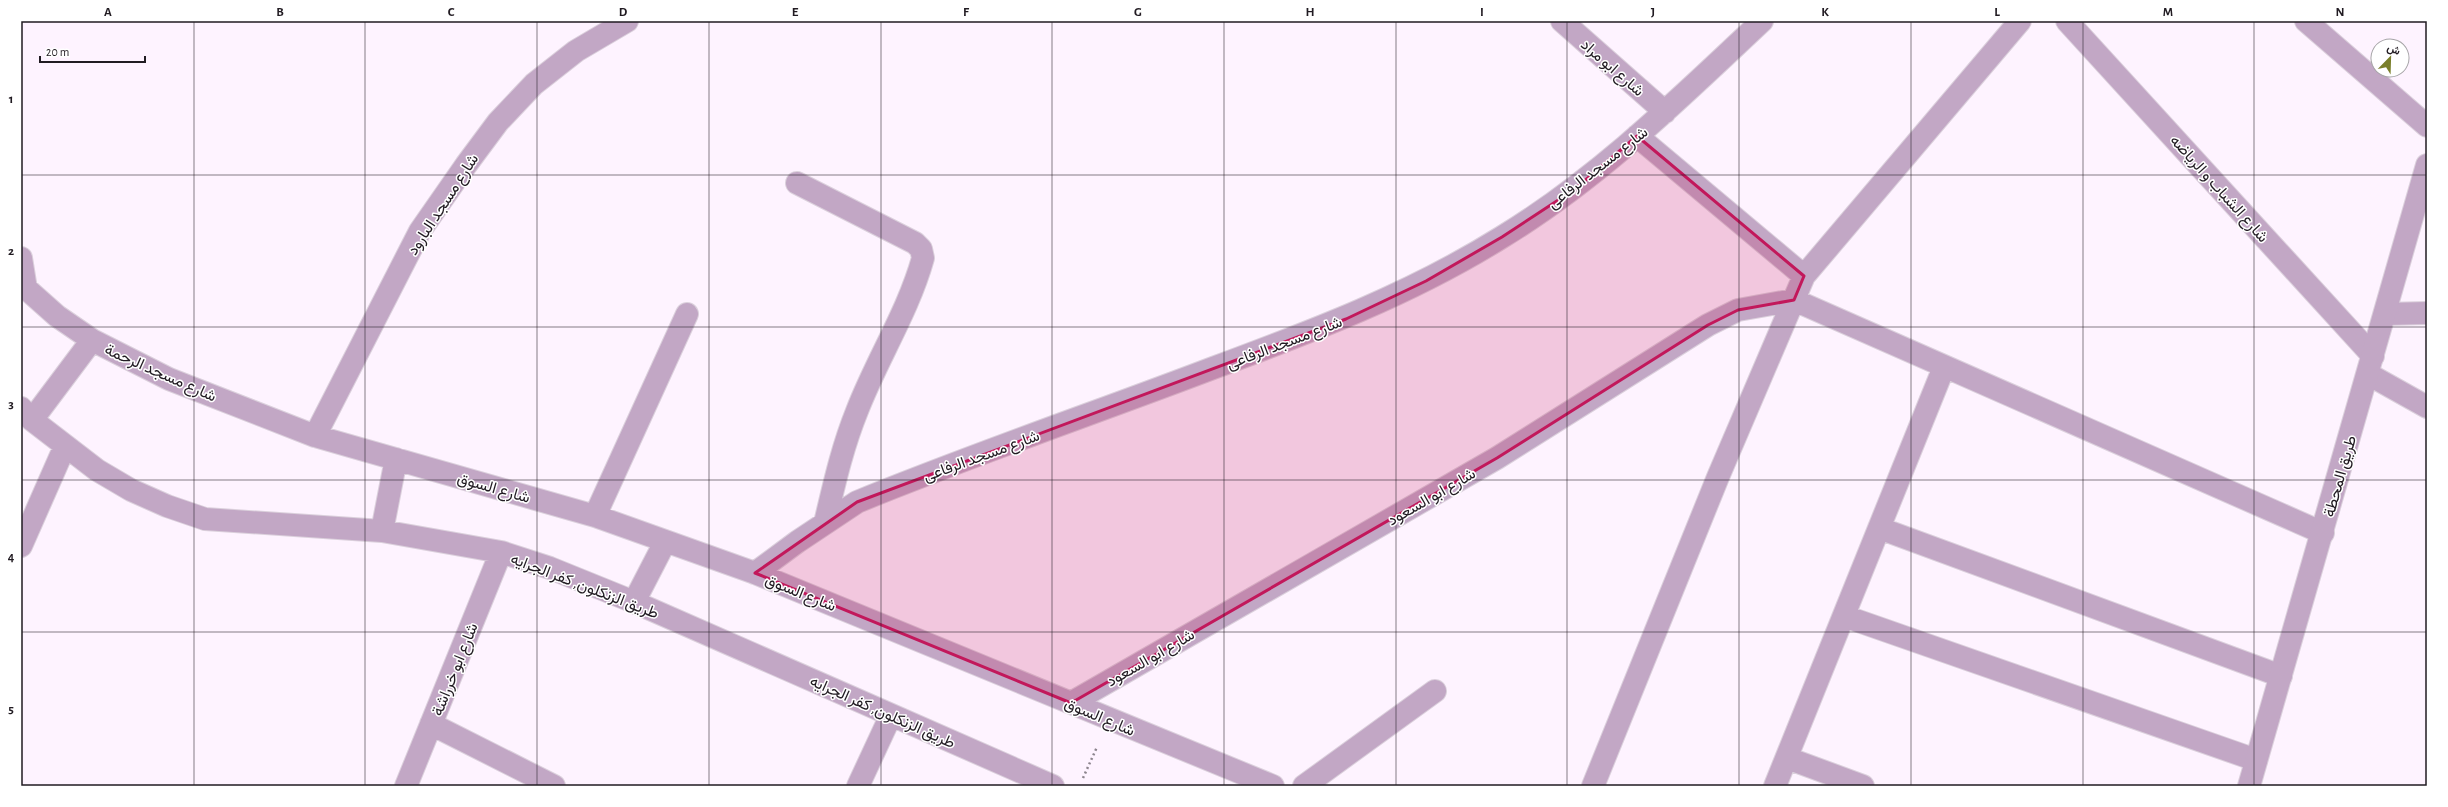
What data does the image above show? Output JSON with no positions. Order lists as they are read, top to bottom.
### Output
{
  "streets": {
    "street": [
      "شارع ابو مراد",
      "شارع مسجد الرفاعى",
      "شارع الشباب و الرياضه",
      "شارع مسجد البارود",
      "شارع مسجد الرحمة",
      "طريق المحطة",
      "شارع السوق",
      "شارع ابو السعود",
      "طريق الزنكلون, كفر الجرايه",
      "شارع ابو خرراشة"
    ]
  },
  "crossings": [
    ["شارع ابو مراد", "شارع مسجد الرفاعى"],
    ["شارع مسجد الرفاعى", "شارع السوق"],
    ["شارع الشباب و الرياضه", "طريق المحطة"],
    ["شارع مسجد البارود", "شارع مسجد الرحمة"],
    ["شارع مسجد البارود", "شارع السوق"],
    ["شارع مسجد الرحمة", "شارع السوق"],
    ["شارع السوق", "شارع ابو السعود"],
    ["طريق الزنكلون, كفر الجرايه", "شارع ابو خرراشة"]
  ],
  "scale_bar": "20 m",
  "north": "top right",
  "grid": {
    "columns": [
      "A",
      "B",
      "C",
      "D",
      "E",
      "F",
      "G",
      "H",
      "I",
      "J",
      "K",
      "L",
      "M",
      "N"
    ],
    "rows": [
      "1",
      "2",
      "3",
      "4",
      "5"
    ]
  }
}
